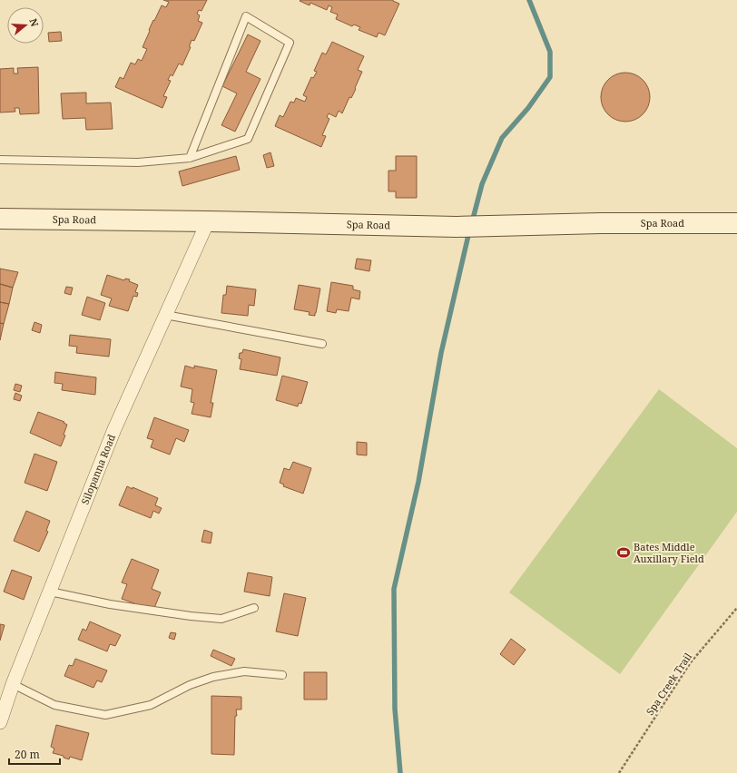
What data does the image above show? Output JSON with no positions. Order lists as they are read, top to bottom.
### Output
{
  "streets": {
    "main road": ["Spa Road"],
    "street": ["Silopanna Road"],
    "path": ["Spa Creek Trail"]
  },
  "crossings": [
    ["Spa Road", "Silopanna Road"]
  ],
  "places": {
    "sports": ["Bates Middle Auxillary Field"]
  },
  "scale_bar": "20 m",
  "north": "right"
}
